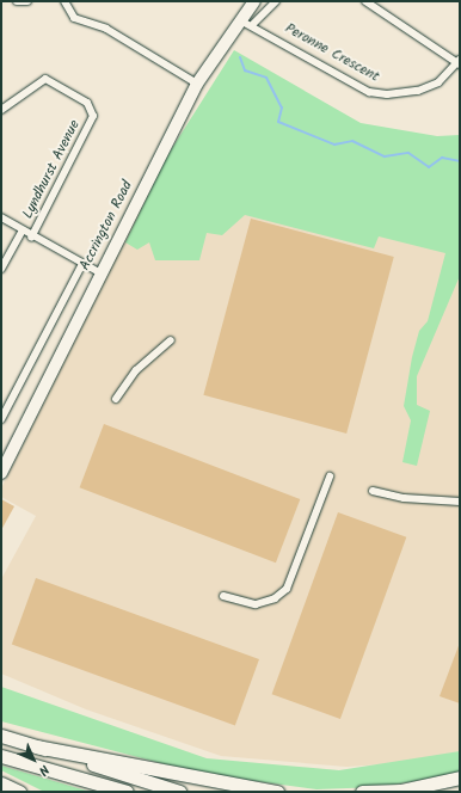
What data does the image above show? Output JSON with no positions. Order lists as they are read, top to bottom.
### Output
{
  "streets": {
    "main road": ["Accrington Road"],
    "street": ["Peronne Crescent", "Lyndhurst Avenue"]
  },
  "crossings": [
    ["Peronne Crescent", "Accrington Road"]
  ],
  "north": "bottom right"
}
